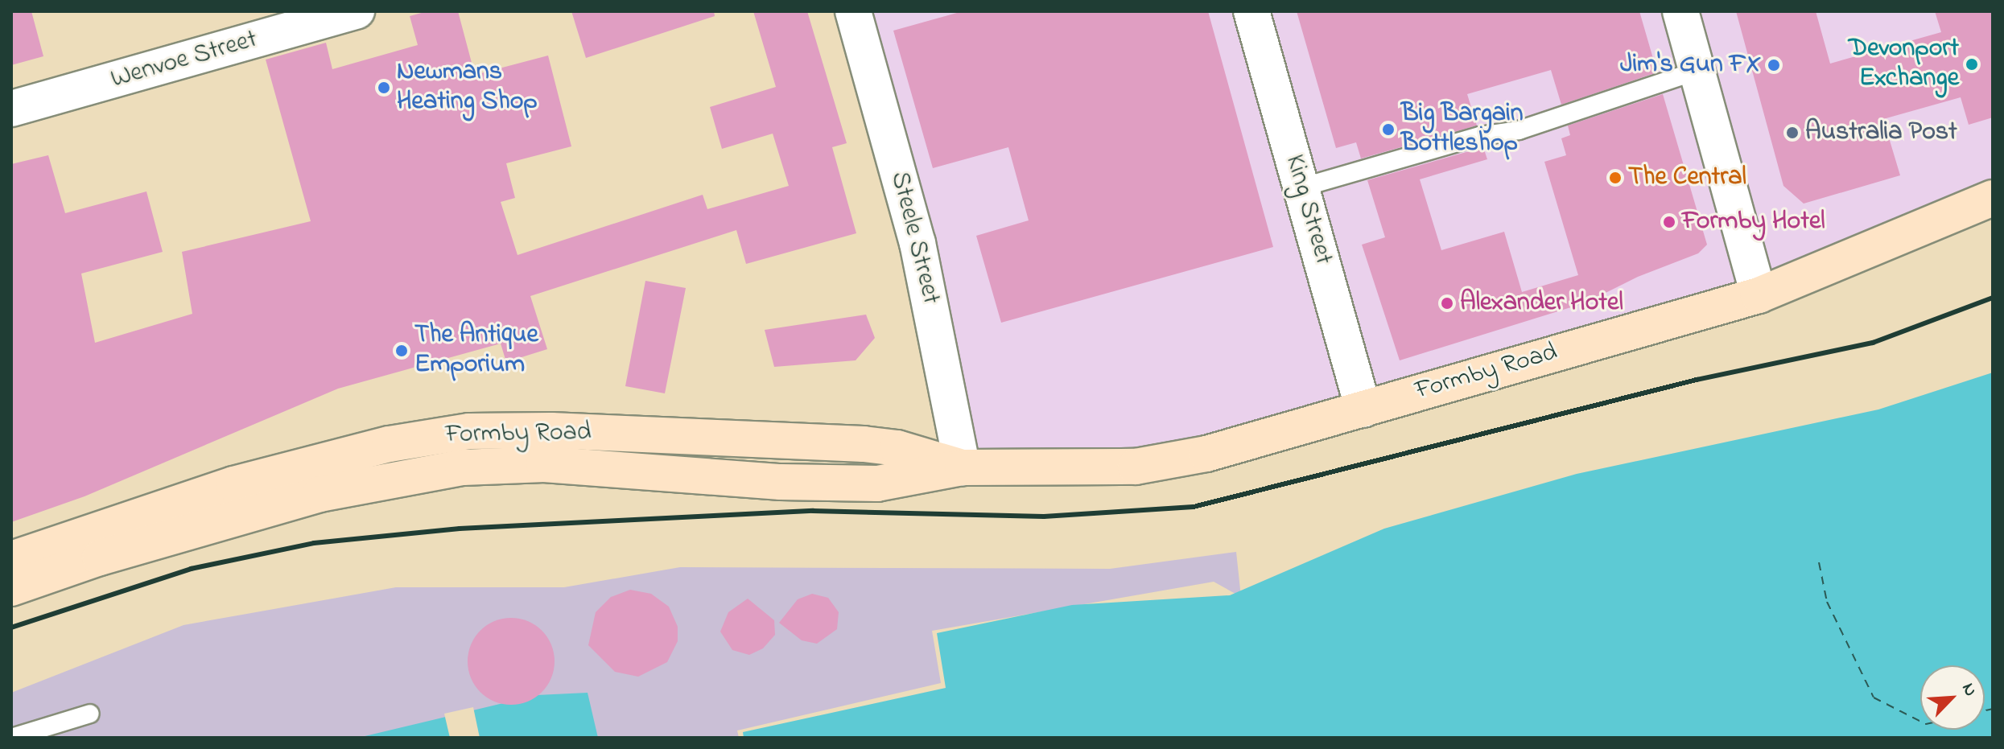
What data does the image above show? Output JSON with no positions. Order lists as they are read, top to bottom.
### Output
{
  "streets": {
    "main road": ["Formby Road"],
    "street": ["Wenvoe Street", "King Street", "Steele Street"]
  },
  "crossings": [
    ["King Street", "Formby Road"],
    ["Steele Street", "Formby Road"]
  ],
  "places": [
    "Devonport Exchange",
    "Jim's Gun FX",
    "Newmans Heating Shop",
    "Big Bargain Bottleshop",
    "Australia Post",
    "The Central",
    "Formby Hotel",
    "Alexander Hotel",
    "The Antique Emporium"
  ],
  "north": "top right"
}
